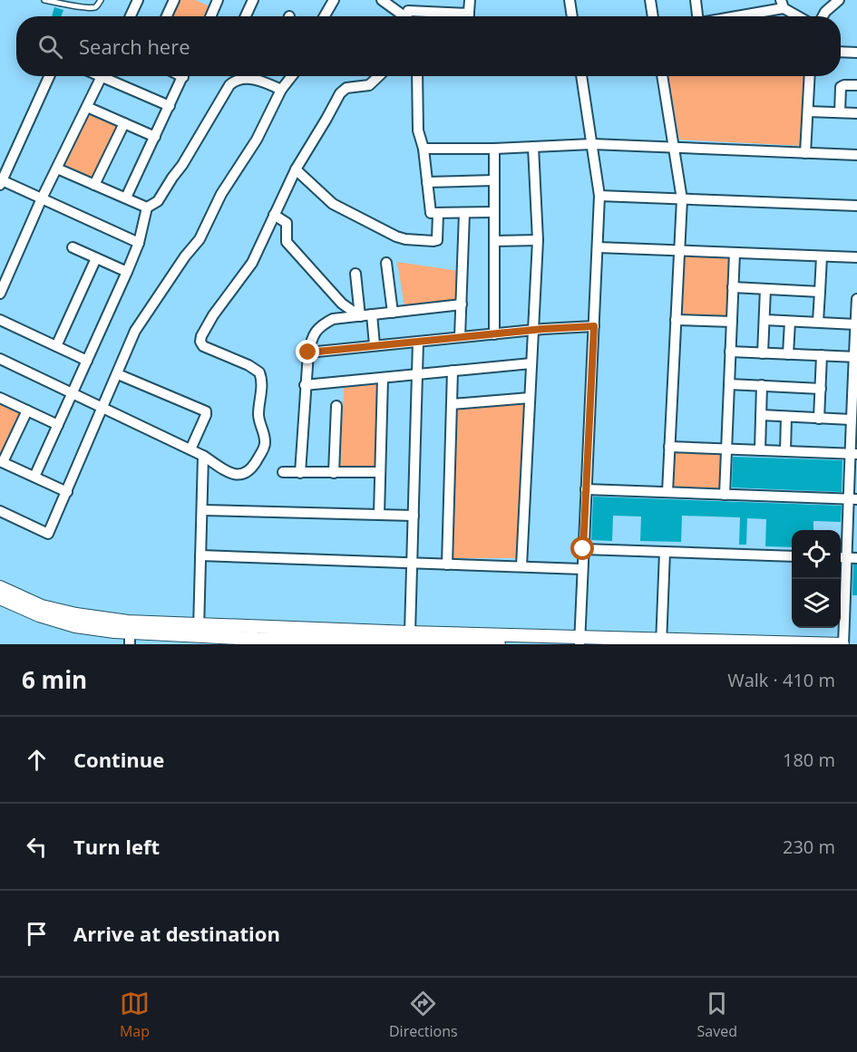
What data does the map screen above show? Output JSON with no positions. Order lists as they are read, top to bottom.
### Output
{
  "page": {
    "search": "Search here",
    "heading": ["6 min", "Walk · 410 m"],
    "list": [
      ["Continue", "180 m"],
      ["Turn left", "230 m"],
      "Arrive at destination"
    ],
    "nav": ["Map", "Directions", "Saved"]
  }
}
